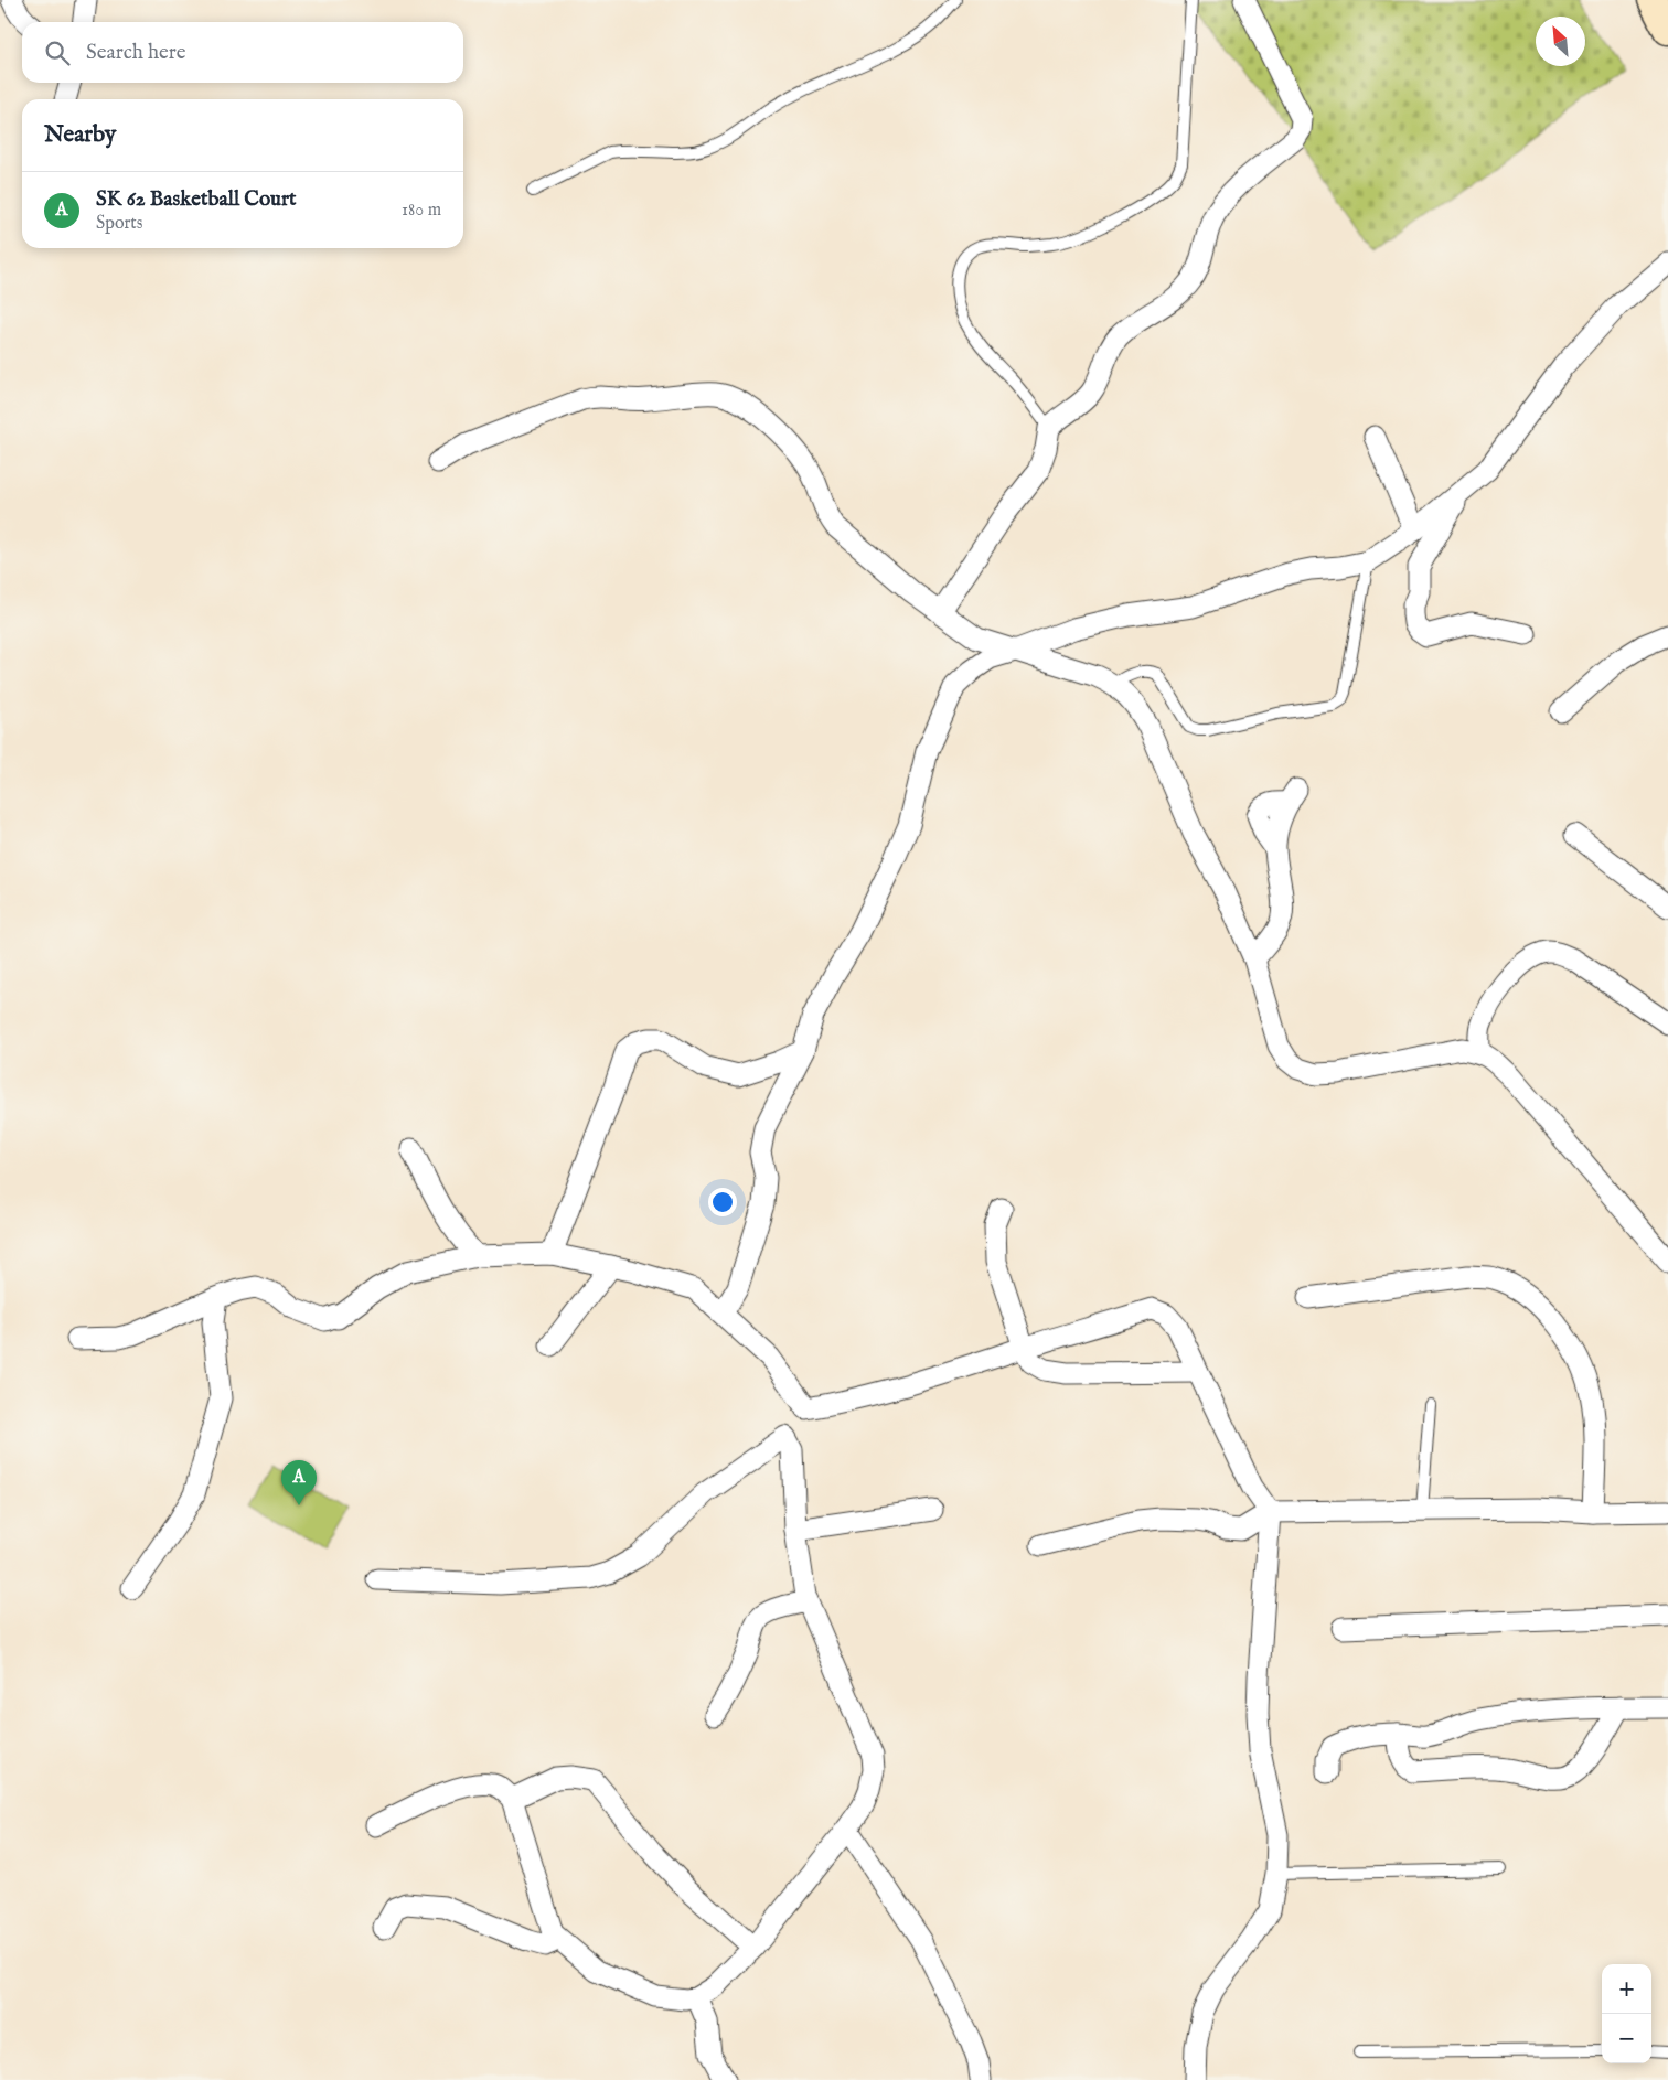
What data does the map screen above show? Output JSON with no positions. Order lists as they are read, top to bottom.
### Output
{
  "north": "top left",
  "page": {
    "search": "Search here",
    "heading": "Nearby",
    "list": [
      {
        "mark": "A",
        "name": "SK 62 Basketball Court",
        "note": "Sports",
        "value": "180 m"
      }
    ],
    "pins": "A",
    "map_buttons": ["+", "−"]
  }
}
